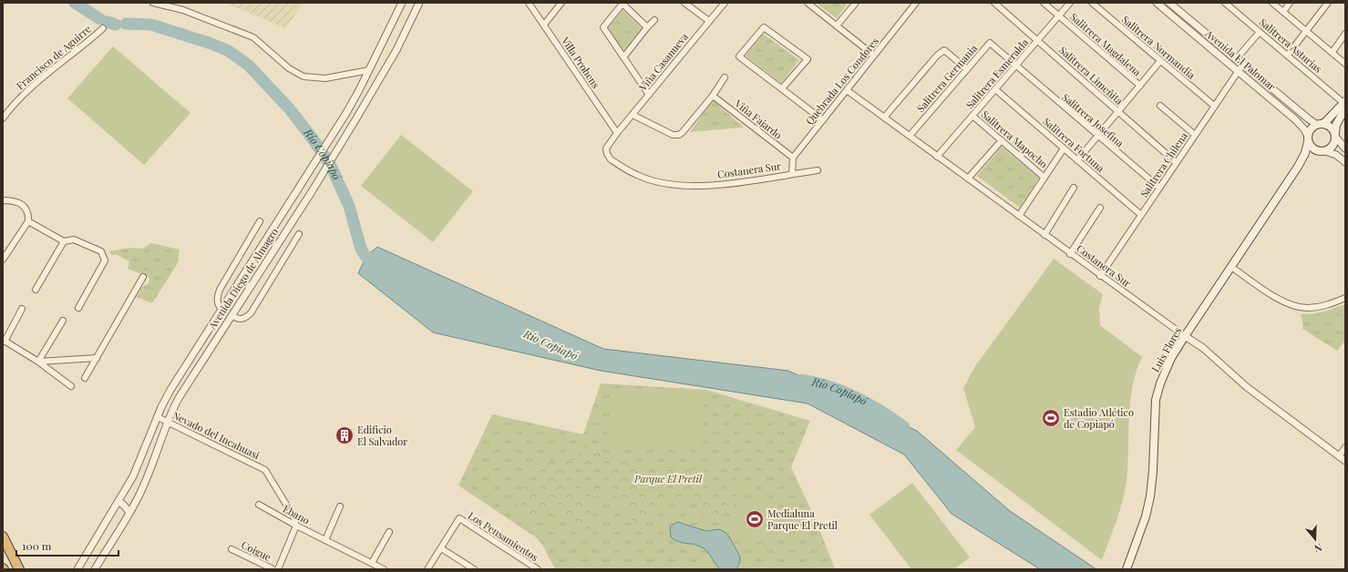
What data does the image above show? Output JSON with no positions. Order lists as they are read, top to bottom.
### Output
{
  "streets": {
    "main road": ["Luis Flores"],
    "street": [
      "Salitrera Magdalena",
      "Salitrera Asturias",
      "Salitrera Normandia",
      "Francisco de Aguirre",
      "Avenida El Palomar",
      "Viña Casanueva",
      "Villa Prohens",
      "Salitrera Esmeralda",
      "Salitrera Limeñita",
      "Salitrera Germania",
      "Quebrada Los Condores",
      "Viña Fajardo",
      "Salitrera Josefina",
      "Salitrera Mapocho",
      "Salitrera Fortuna",
      "Salitrera Chilena",
      "Costanera Sur",
      "Avenida Diego de Almagro",
      "Nevado del Incahuasi",
      "Ébano",
      "Los Pensamientos",
      "Coigue"
    ]
  },
  "crossings": [
    ["Salitrera Magdalena", "Salitrera Esmeralda"],
    ["Salitrera Normandia", "Salitrera Chilena"],
    ["Avenida El Palomar", "Salitrera Chilena"],
    ["Avenida El Palomar", "Luis Flores"],
    ["Viña Casanueva", "Villa Prohens"],
    ["Viña Casanueva", "Costanera Sur"],
    ["Villa Prohens", "Costanera Sur"],
    ["Salitrera Esmeralda", "Salitrera Limeñita"],
    ["Salitrera Esmeralda", "Salitrera Germania"],
    ["Salitrera Esmeralda", "Salitrera Josefina"],
    ["Salitrera Esmeralda", "Salitrera Mapocho"],
    ["Salitrera Esmeralda", "Salitrera Fortuna"],
    ["Salitrera Esmeralda", "Costanera Sur"],
    ["Salitrera Limeñita", "Salitrera Chilena"],
    ["Salitrera Germania", "Salitrera Josefina"],
    ["Salitrera Germania", "Costanera Sur"],
    ["Quebrada Los Condores", "Viña Fajardo"],
    ["Quebrada Los Condores", "Costanera Sur"],
    ["Salitrera Josefina", "Salitrera Chilena"],
    ["Salitrera Fortuna", "Salitrera Chilena"],
    ["Salitrera Chilena", "Costanera Sur"],
    ["Costanera Sur", "Luis Flores"],
    ["Avenida Diego de Almagro", "Nevado del Incahuasi"],
    ["Nevado del Incahuasi", "Ébano"]
  ],
  "water": ["Río Copiapó"],
  "parks": ["Parque El Pretil"],
  "places": {
    "sports": ["Estadio Atlético de Copiapó", "Medialuna Parque El Pretil"],
    "building": ["Edificio El Salvador"]
  },
  "scale_bar": "100 m",
  "north": "bottom"
}
